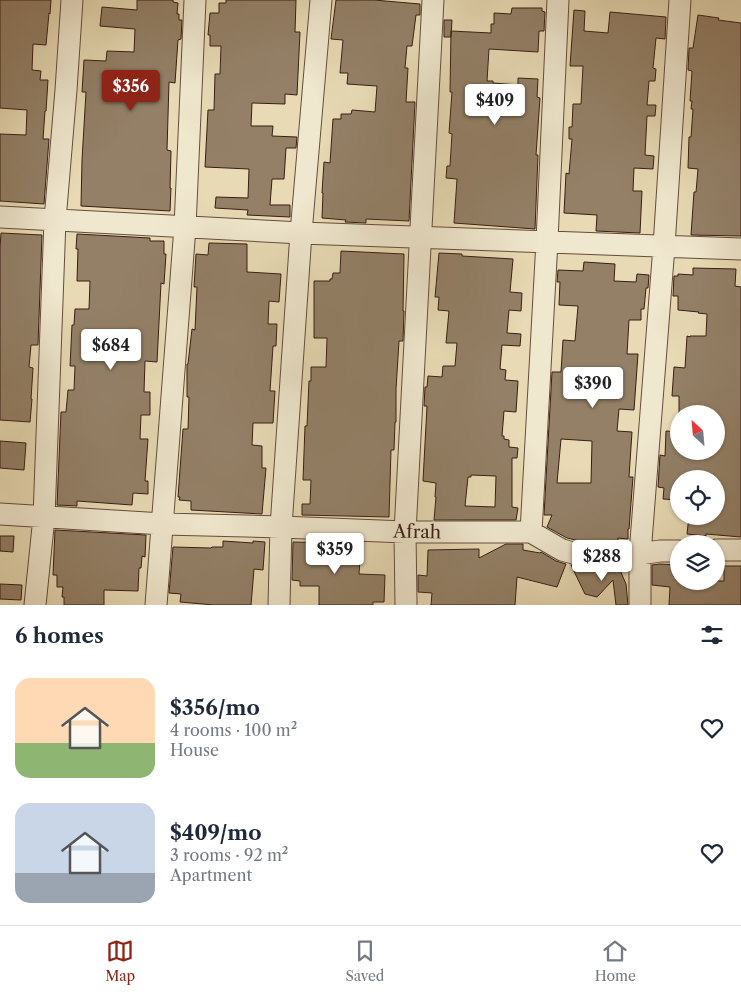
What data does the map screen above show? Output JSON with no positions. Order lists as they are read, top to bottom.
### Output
{
  "streets": {
    "street": ["Afrah"]
  },
  "north": "top left",
  "page": {
    "price": [
      "$356",
      "$409",
      "$684",
      "$390",
      "$359",
      "$288"
    ],
    "heading": "6 homes",
    "list": [
      {
        "name": "$356/mo",
        "note": "4 rooms · 100 m² · House"
      },
      {
        "name": "$409/mo",
        "note": "3 rooms · 92 m² · Apartment"
      }
    ],
    "tabs": ["Map", "Saved", "Home"]
  }
}
